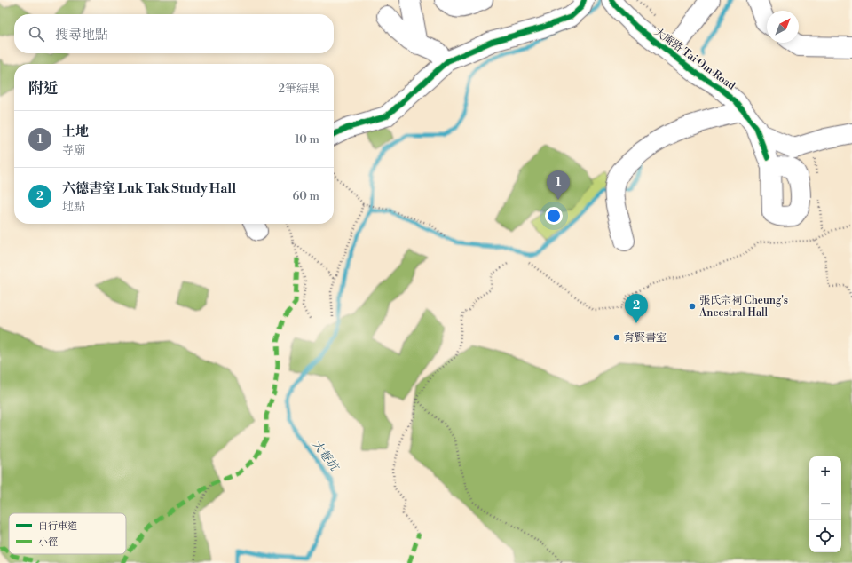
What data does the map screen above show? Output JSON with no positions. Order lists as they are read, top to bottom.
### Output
{
  "streets": {
    "street": ["大庵路 Tai Om Road"]
  },
  "water": ["大菴坑"],
  "places": ["張氏宗祠 Cheung's Ancestral Hall", "育賢書室"],
  "legend": ["自行車道", "小徑"],
  "north": "top right",
  "page": {
    "search": "搜尋地點",
    "heading": ["附近", "2筆結果"],
    "list": [
      {
        "mark": "1",
        "name": "土地",
        "note": "寺廟",
        "value": "10 m"
      },
      {
        "mark": "2",
        "name": "六德書室 Luk Tak Study Hall",
        "note": "地點",
        "value": "60 m"
      }
    ],
    "pins": ["1", "2"],
    "map_buttons": ["+", "−"]
  }
}
